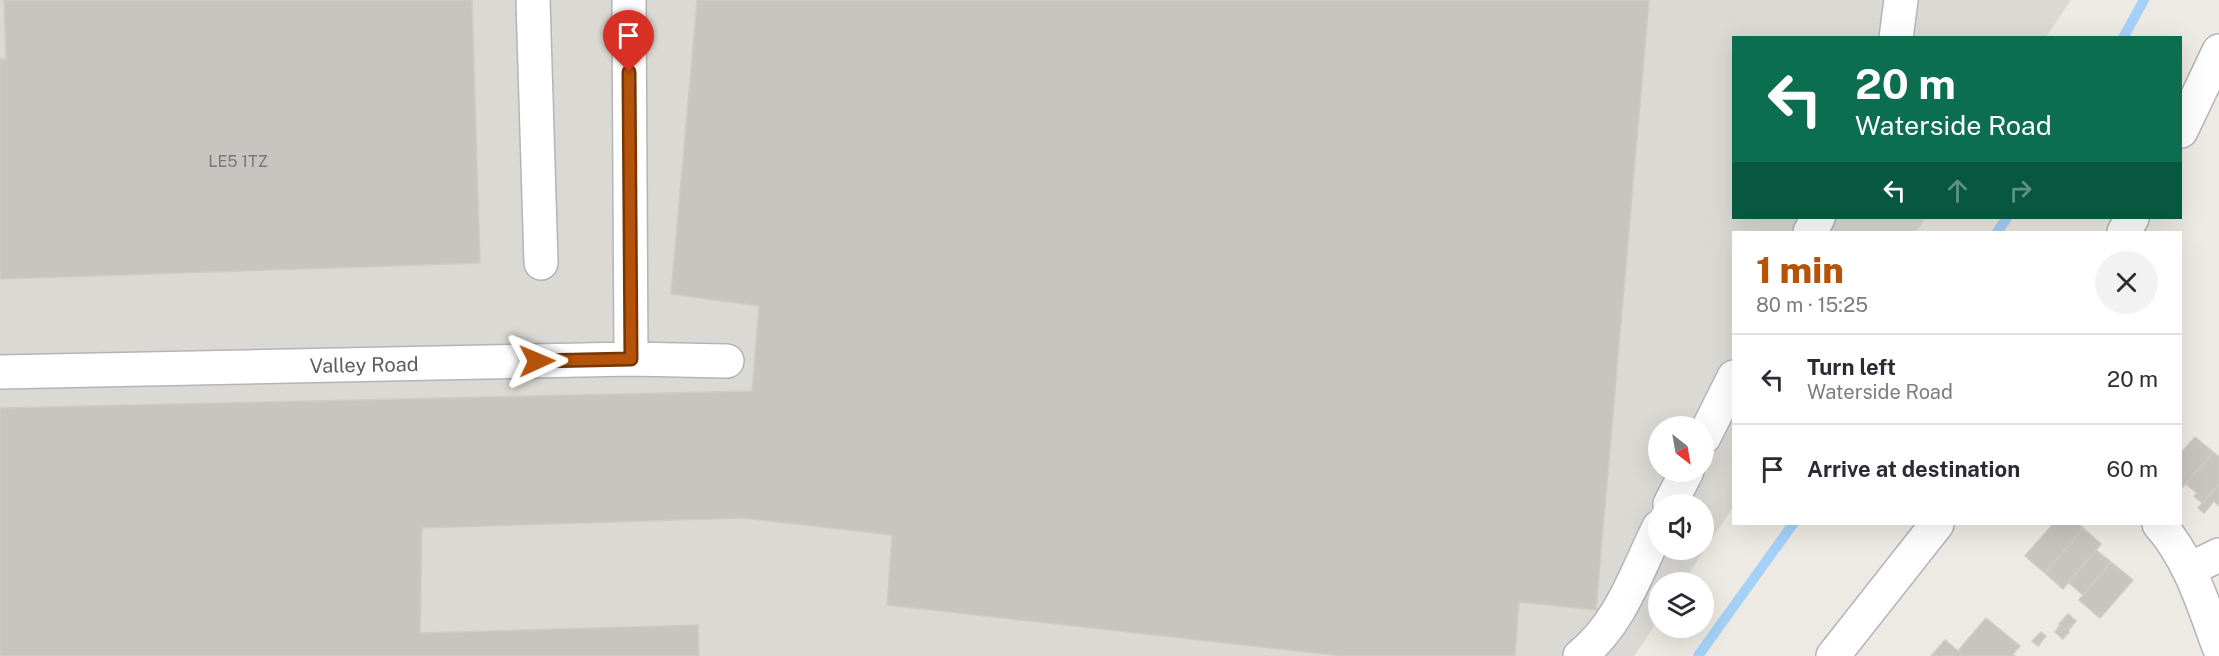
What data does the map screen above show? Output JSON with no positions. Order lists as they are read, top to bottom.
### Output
{
  "streets": {
    "street": ["Valley Road"]
  },
  "house_numbers": ["LE5 1TZ"],
  "north": "bottom right",
  "page": {
    "turn": ["20 m", "Waterside Road"],
    "heading": ["1 min", "80 m · 15:25"],
    "list": [
      {
        "name": "Turn left",
        "note": "Waterside Road",
        "value": "20 m"
      },
      {
        "name": "Arrive at destination",
        "value": "60 m"
      }
    ]
  }
}
